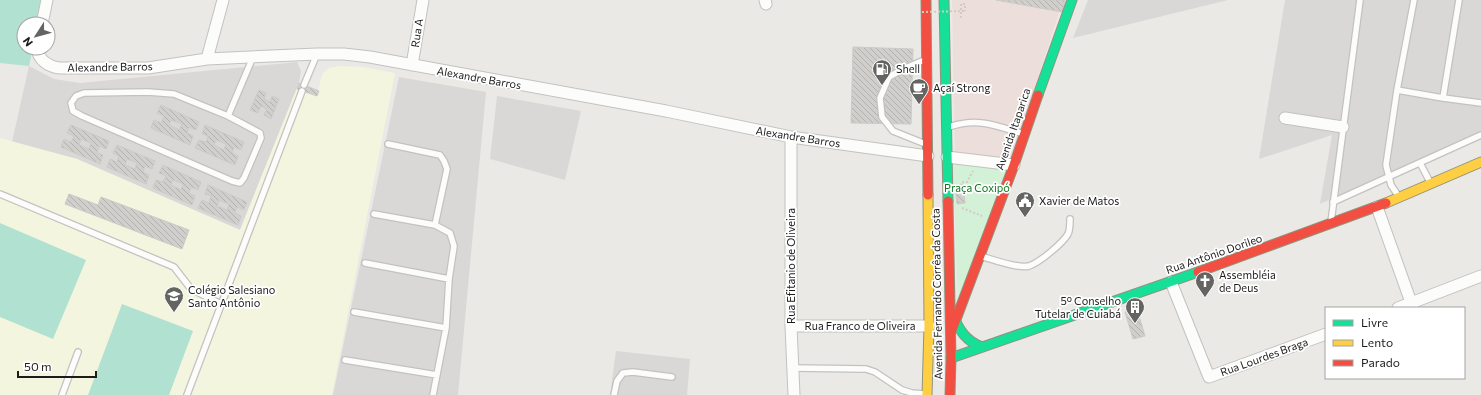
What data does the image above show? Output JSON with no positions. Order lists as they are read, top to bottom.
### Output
{
  "streets": {
    "main road": ["Avenida Itaparica", "Rua Antônio Dorileo", "Avenida Fernando Corrêa da Costa"],
    "street": [
      "Rua A",
      "Alexandre Barros",
      "Rua Efitanio de Oliveira",
      "Rua Franco de Oliveira",
      "Rua Lourdes Braga"
    ]
  },
  "crossings": [
    ["Rua A", "Alexandre Barros"],
    ["Alexandre Barros", "Rua Efitanio de Oliveira"],
    ["Alexandre Barros", "Avenida Fernando Corrêa da Costa"],
    ["Avenida Itaparica", "Avenida Fernando Corrêa da Costa"],
    ["Rua Antônio Dorileo", "Avenida Fernando Corrêa da Costa"],
    ["Rua Antônio Dorileo", "Rua Lourdes Braga"],
    ["Rua Efitanio de Oliveira", "Rua Franco de Oliveira"],
    ["Avenida Fernando Corrêa da Costa", "Rua Franco de Oliveira"]
  ],
  "parks": ["Praça Coxipó"],
  "places": {
    "fuel station": ["Shell"],
    "cafe": ["Açaí Strong"],
    "public building": ["Xavier de Matos"],
    "church": ["Assembléia de Deus"],
    "school or university": ["Colégio Salesiano Santo Antônio"],
    "building": ["5⁰ Conselho Tutelar de Cuiabá"]
  },
  "legend": ["Livre", "Lento", "Parado"],
  "scale_bar": "50 m",
  "north": "bottom left"
}
